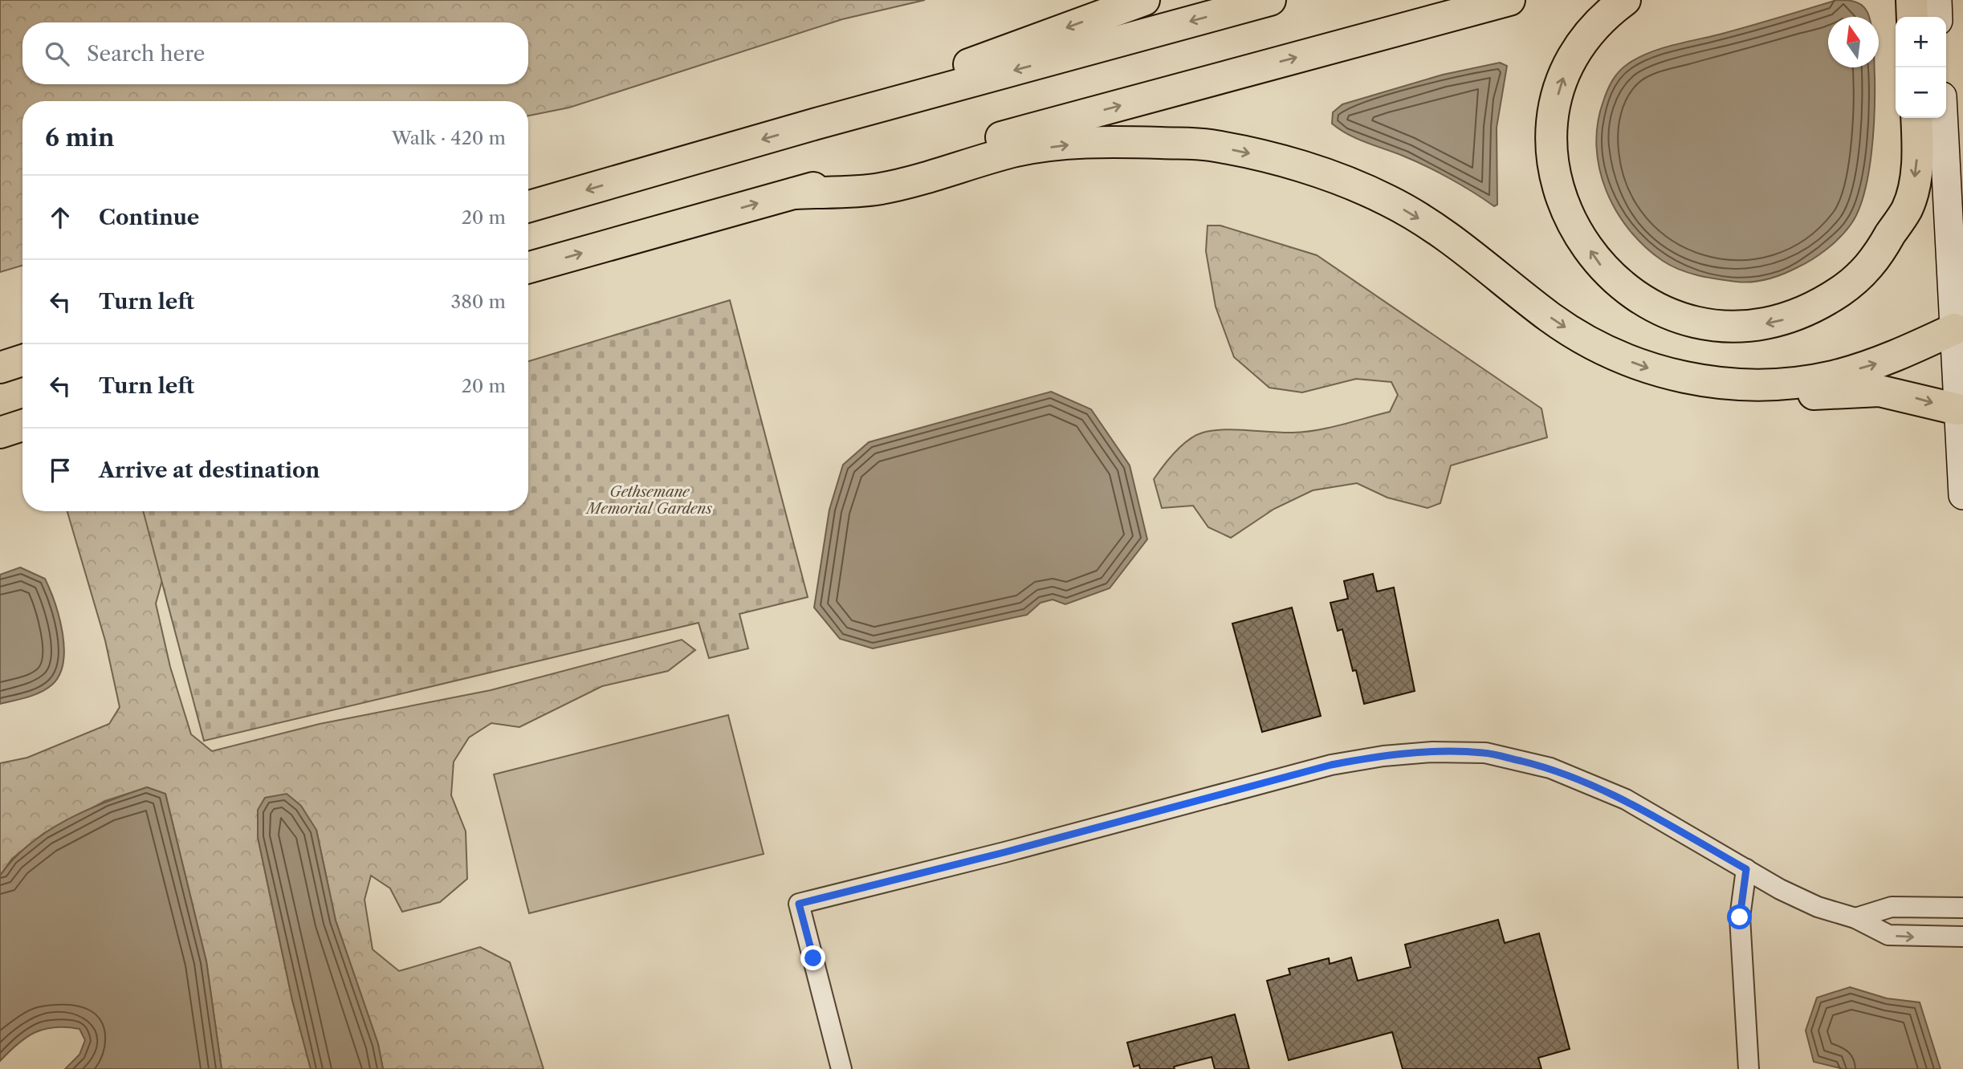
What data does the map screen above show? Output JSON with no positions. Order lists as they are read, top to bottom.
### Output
{
  "parks": ["Gethsemane Memorial Gardens"],
  "north": "top",
  "page": {
    "map_buttons": ["+", "−"],
    "search": "Search here",
    "heading": ["6 min", "Walk · 420 m"],
    "list": [
      ["Continue", "20 m"],
      ["Turn left", "380 m"],
      ["Turn left", "20 m"],
      "Arrive at destination"
    ]
  }
}
